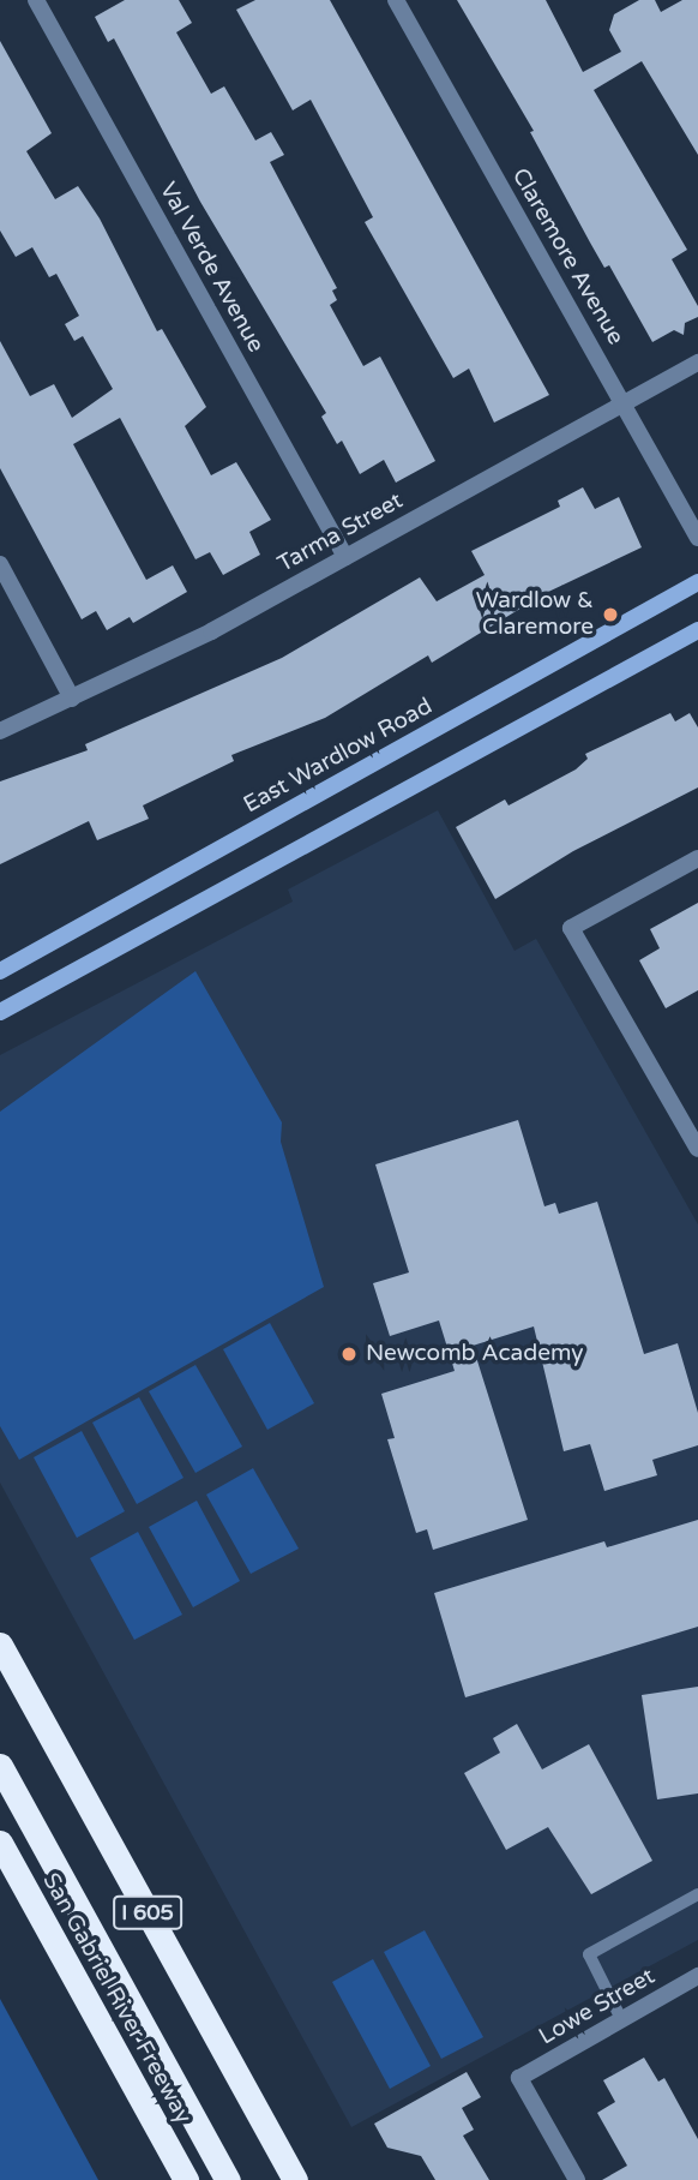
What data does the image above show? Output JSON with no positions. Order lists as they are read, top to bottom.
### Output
{
  "streets": {
    "highway": ["I 605", "San Gabriel River Freeway"],
    "main road": ["East Wardlow Road"],
    "street": [
      "Claremore Avenue",
      "Val Verde Avenue",
      "Tarma Street",
      "Lowe Street"
    ]
  },
  "crossings": [
    ["Claremore Avenue", "Tarma Street"],
    ["Val Verde Avenue", "Tarma Street"]
  ],
  "places": ["Wardlow & Claremore", "Newcomb Academy"]
}
